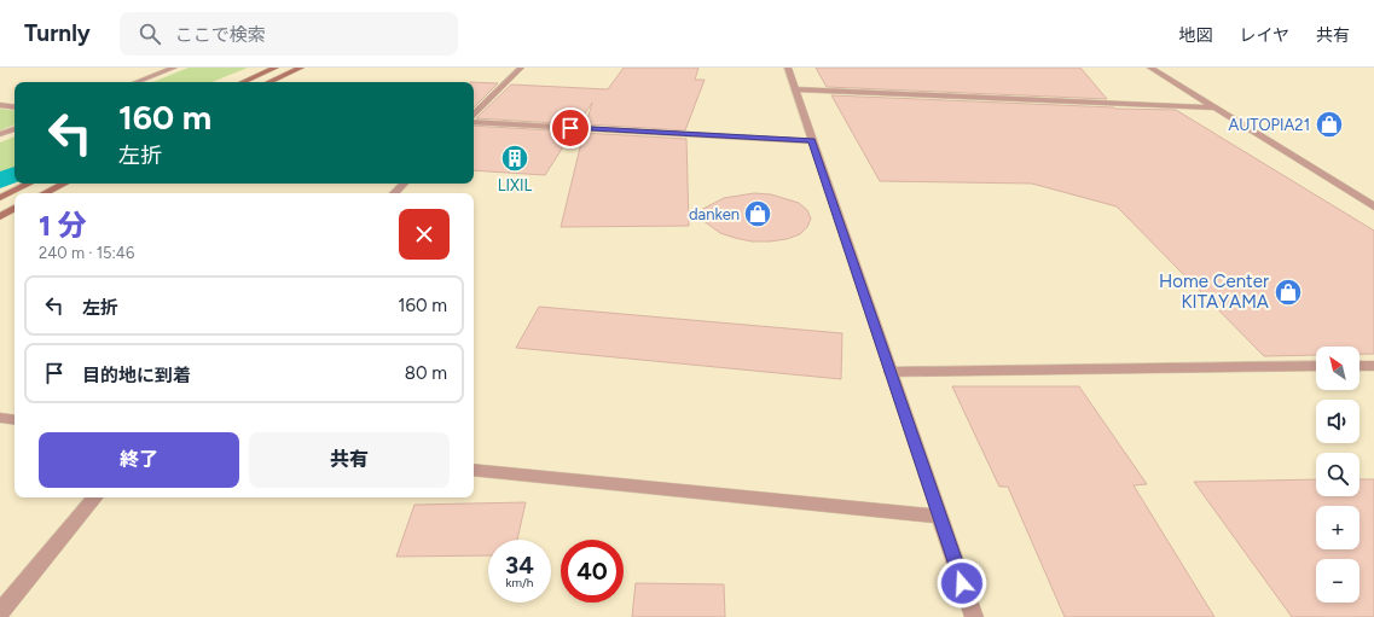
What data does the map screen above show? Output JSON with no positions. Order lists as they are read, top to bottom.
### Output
{
  "places": {
    "shop": ["AUTOPIA21", "danken", "Home Center KITAYAMA"],
    "building": ["LIXIL"]
  },
  "north": "top left",
  "page": {
    "header": "Turnly",
    "search": "ここで検索",
    "nav": ["地図", "レイヤ", "共有"],
    "turn": ["160 m", "左折"],
    "heading": ["1 分", "240 m · 15:46"],
    "list": [
      {
        "name": "左折",
        "value": "160 m"
      },
      {
        "name": "目的地に到着",
        "value": "80 m"
      }
    ],
    "map_buttons": ["+", "−"],
    "buttons": ["終了", "共有"],
    "speed": "34 km/h",
    "limit": "40"
  }
}
